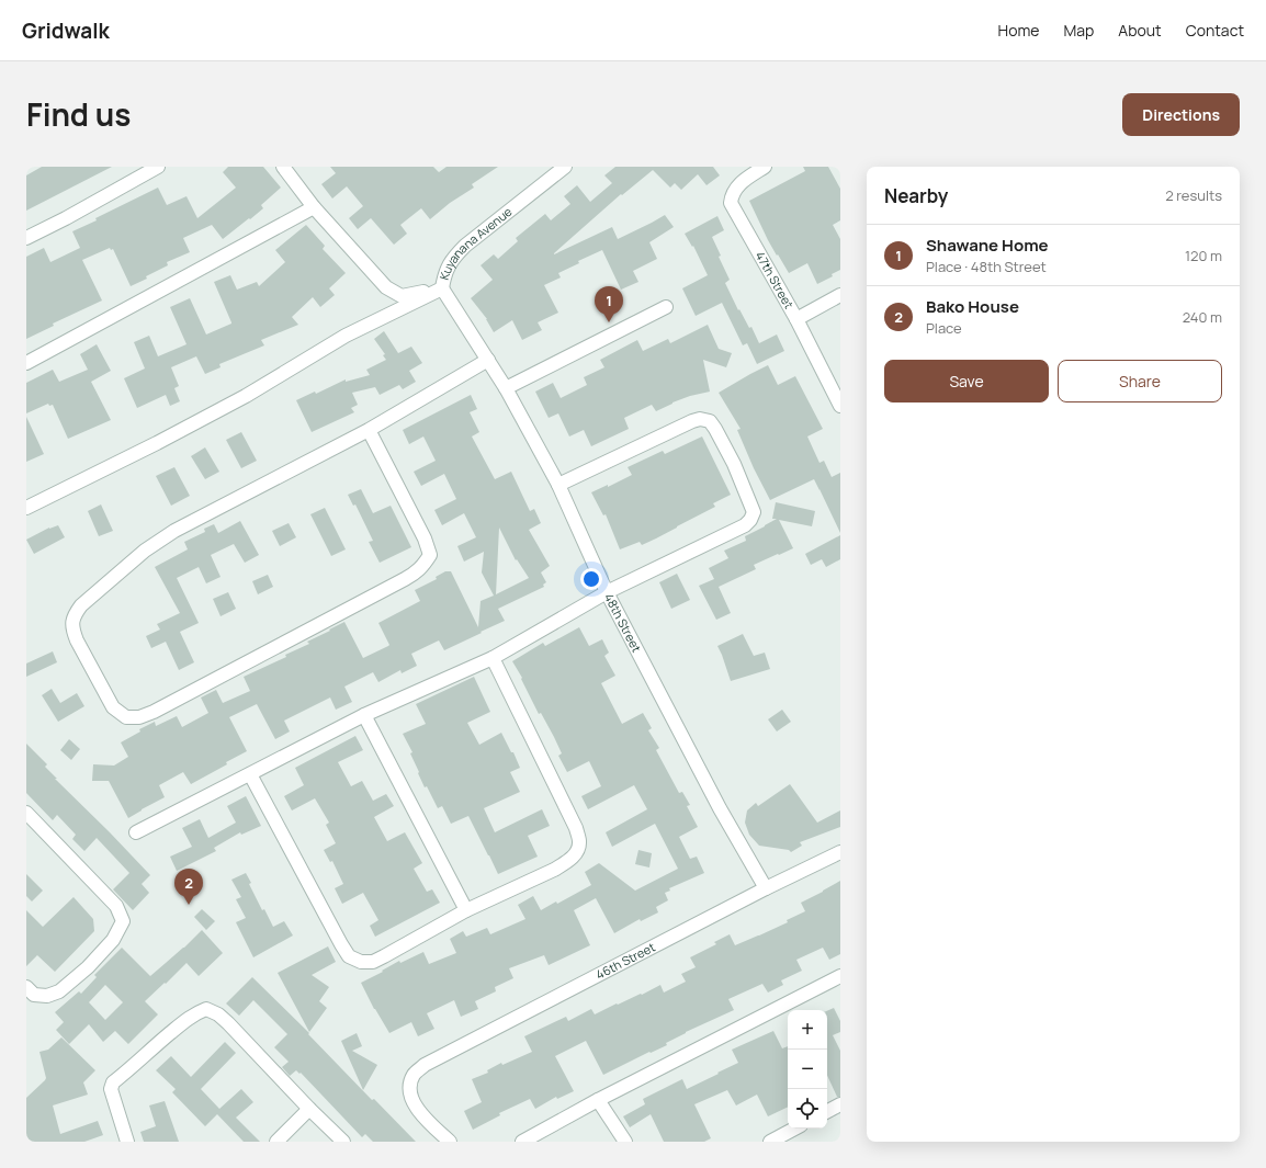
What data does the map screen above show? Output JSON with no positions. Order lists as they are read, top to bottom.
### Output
{
  "streets": {
    "street": [
      "Kuyanana Avenue",
      "47th Street",
      "48th Street",
      "46th Street"
    ]
  },
  "crossings": [
    ["Kuyanana Avenue", "48th Street"],
    ["48th Street", "46th Street"]
  ],
  "page": {
    "header": "Gridwalk",
    "nav": [
      "Home",
      "Map",
      "About",
      "Contact"
    ],
    "title": "Find us",
    "buttons": [
      "Directions",
      ["Save", "Share"]
    ],
    "heading": ["Nearby", "2 results"],
    "list": [
      {
        "mark": "1",
        "name": "Shawane Home",
        "note": "Place · 48th Street",
        "value": "120 m"
      },
      {
        "mark": "2",
        "name": "Bako House",
        "note": "Place",
        "value": "240 m"
      }
    ],
    "pins": ["1", "2"],
    "map_buttons": ["+", "−"]
  }
}
